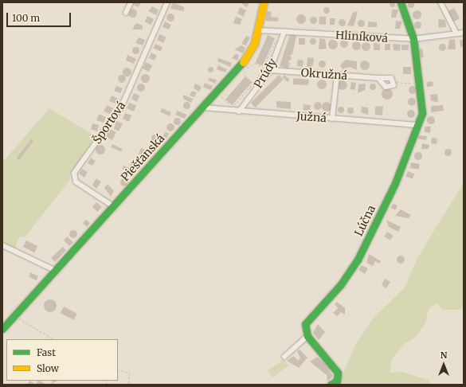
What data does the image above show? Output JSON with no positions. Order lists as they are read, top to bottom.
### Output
{
  "streets": {
    "street": [
      "Hliníková",
      "Prúdy",
      "Okružná",
      "Južná",
      "Športová",
      "Piešťanská",
      "Lúčna"
    ]
  },
  "crossings": [
    ["Hliníková", "Prúdy"],
    ["Hliníková", "Piešťanská"],
    ["Hliníková", "Lúčna"],
    ["Prúdy", "Okružná"],
    ["Prúdy", "Južná"],
    ["Južná", "Piešťanská"],
    ["Južná", "Lúčna"],
    ["Športová", "Piešťanská"]
  ],
  "legend": ["Fast", "Slow"],
  "scale_bar": "100 m",
  "north": "top"
}
